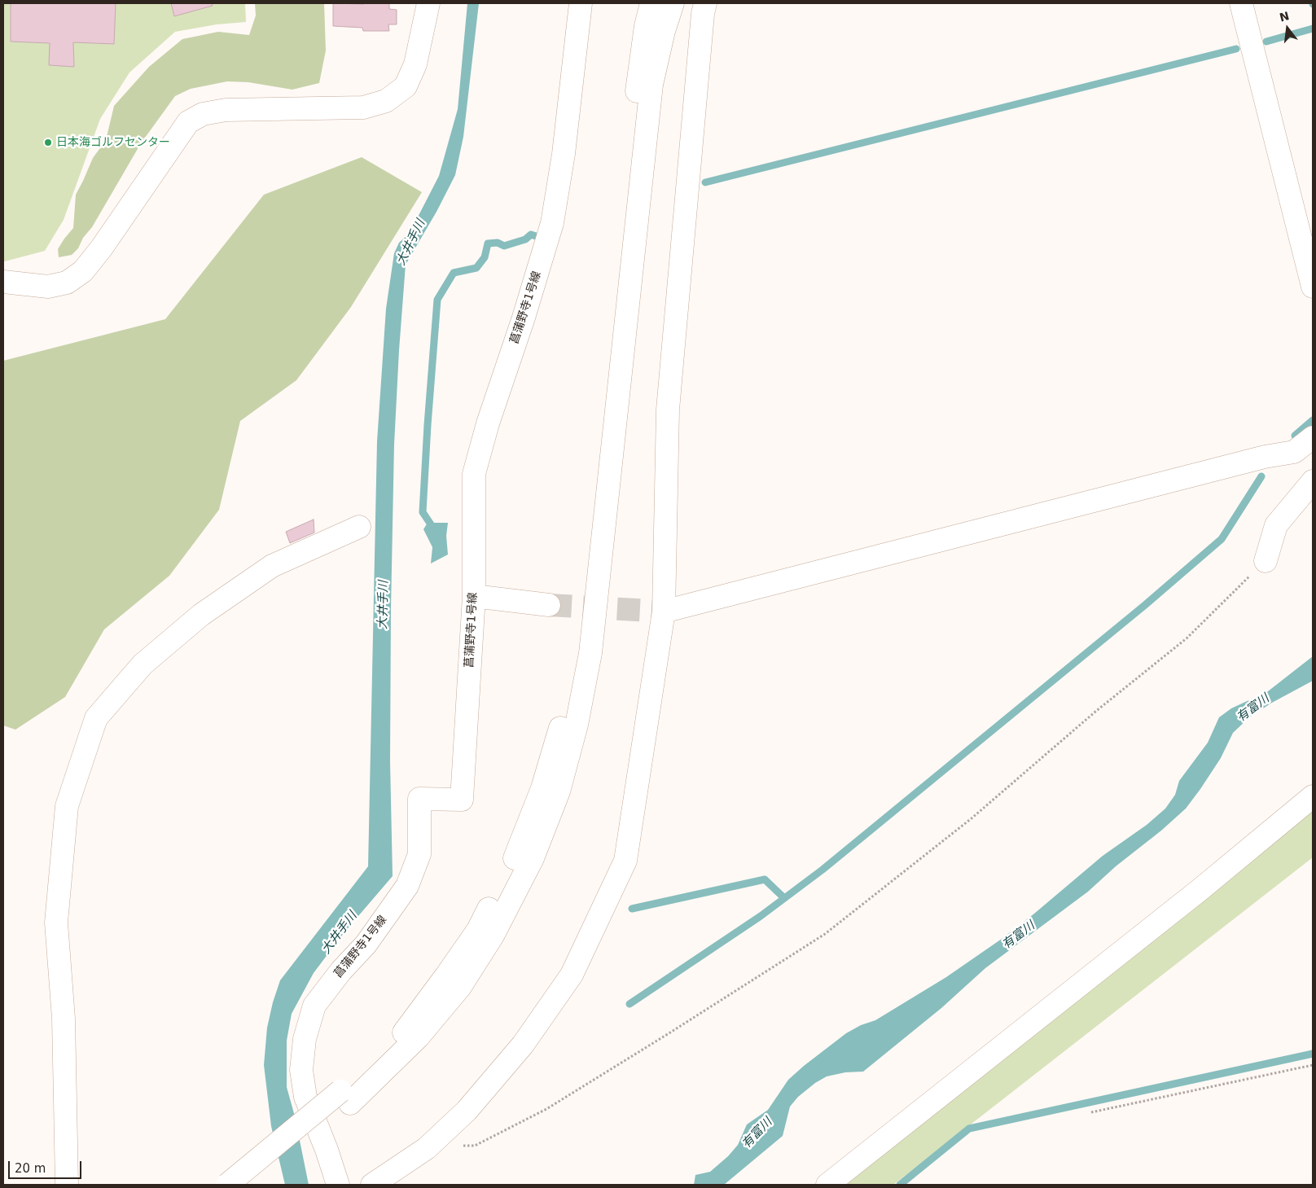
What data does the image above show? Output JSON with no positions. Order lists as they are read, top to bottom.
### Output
{
  "streets": {
    "main road": ["菖蒲野寺1号線"]
  },
  "water": ["大井手川", "有富川"],
  "places": ["日本海ゴルフセンター"],
  "scale_bar": "20 m",
  "north": "top"
}
